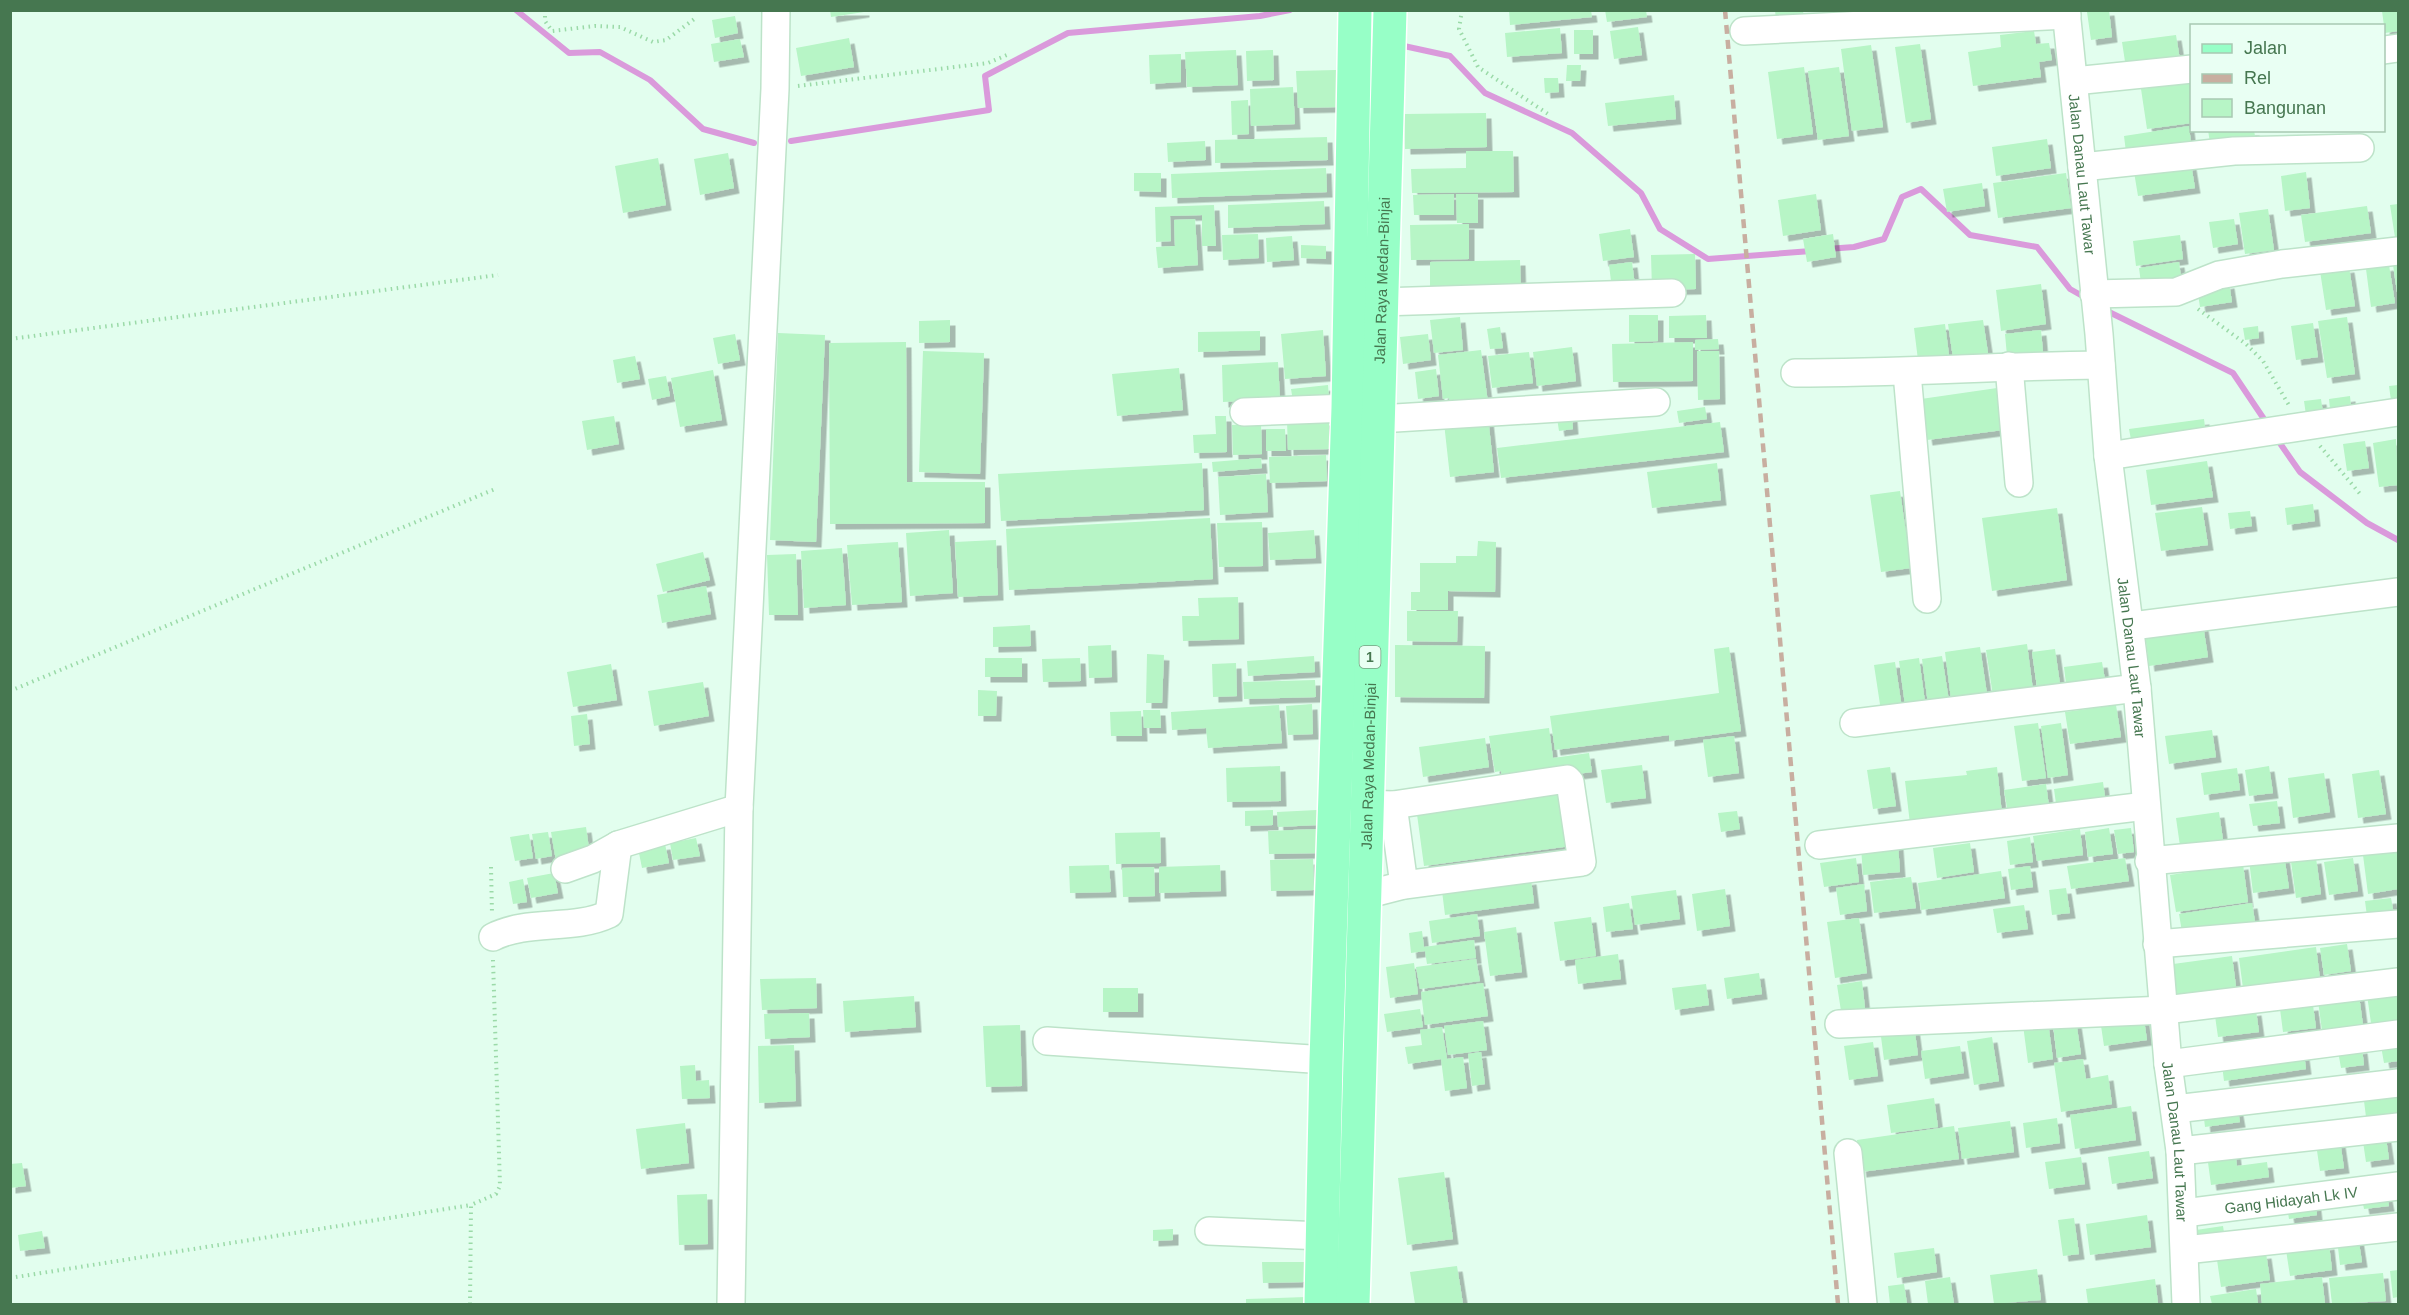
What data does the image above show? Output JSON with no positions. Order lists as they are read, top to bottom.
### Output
{
  "streets": {
    "main road": ["Jalan Raya Medan-Binjai", "1"],
    "street": ["Jalan Danau Laut Tawar", "Gang Hidayah Lk IV"]
  },
  "crossings": [
    ["Jalan Danau Laut Tawar", "Gang Hidayah Lk IV"]
  ],
  "legend": ["Jalan", "Rel", "Bangunan"]
}
